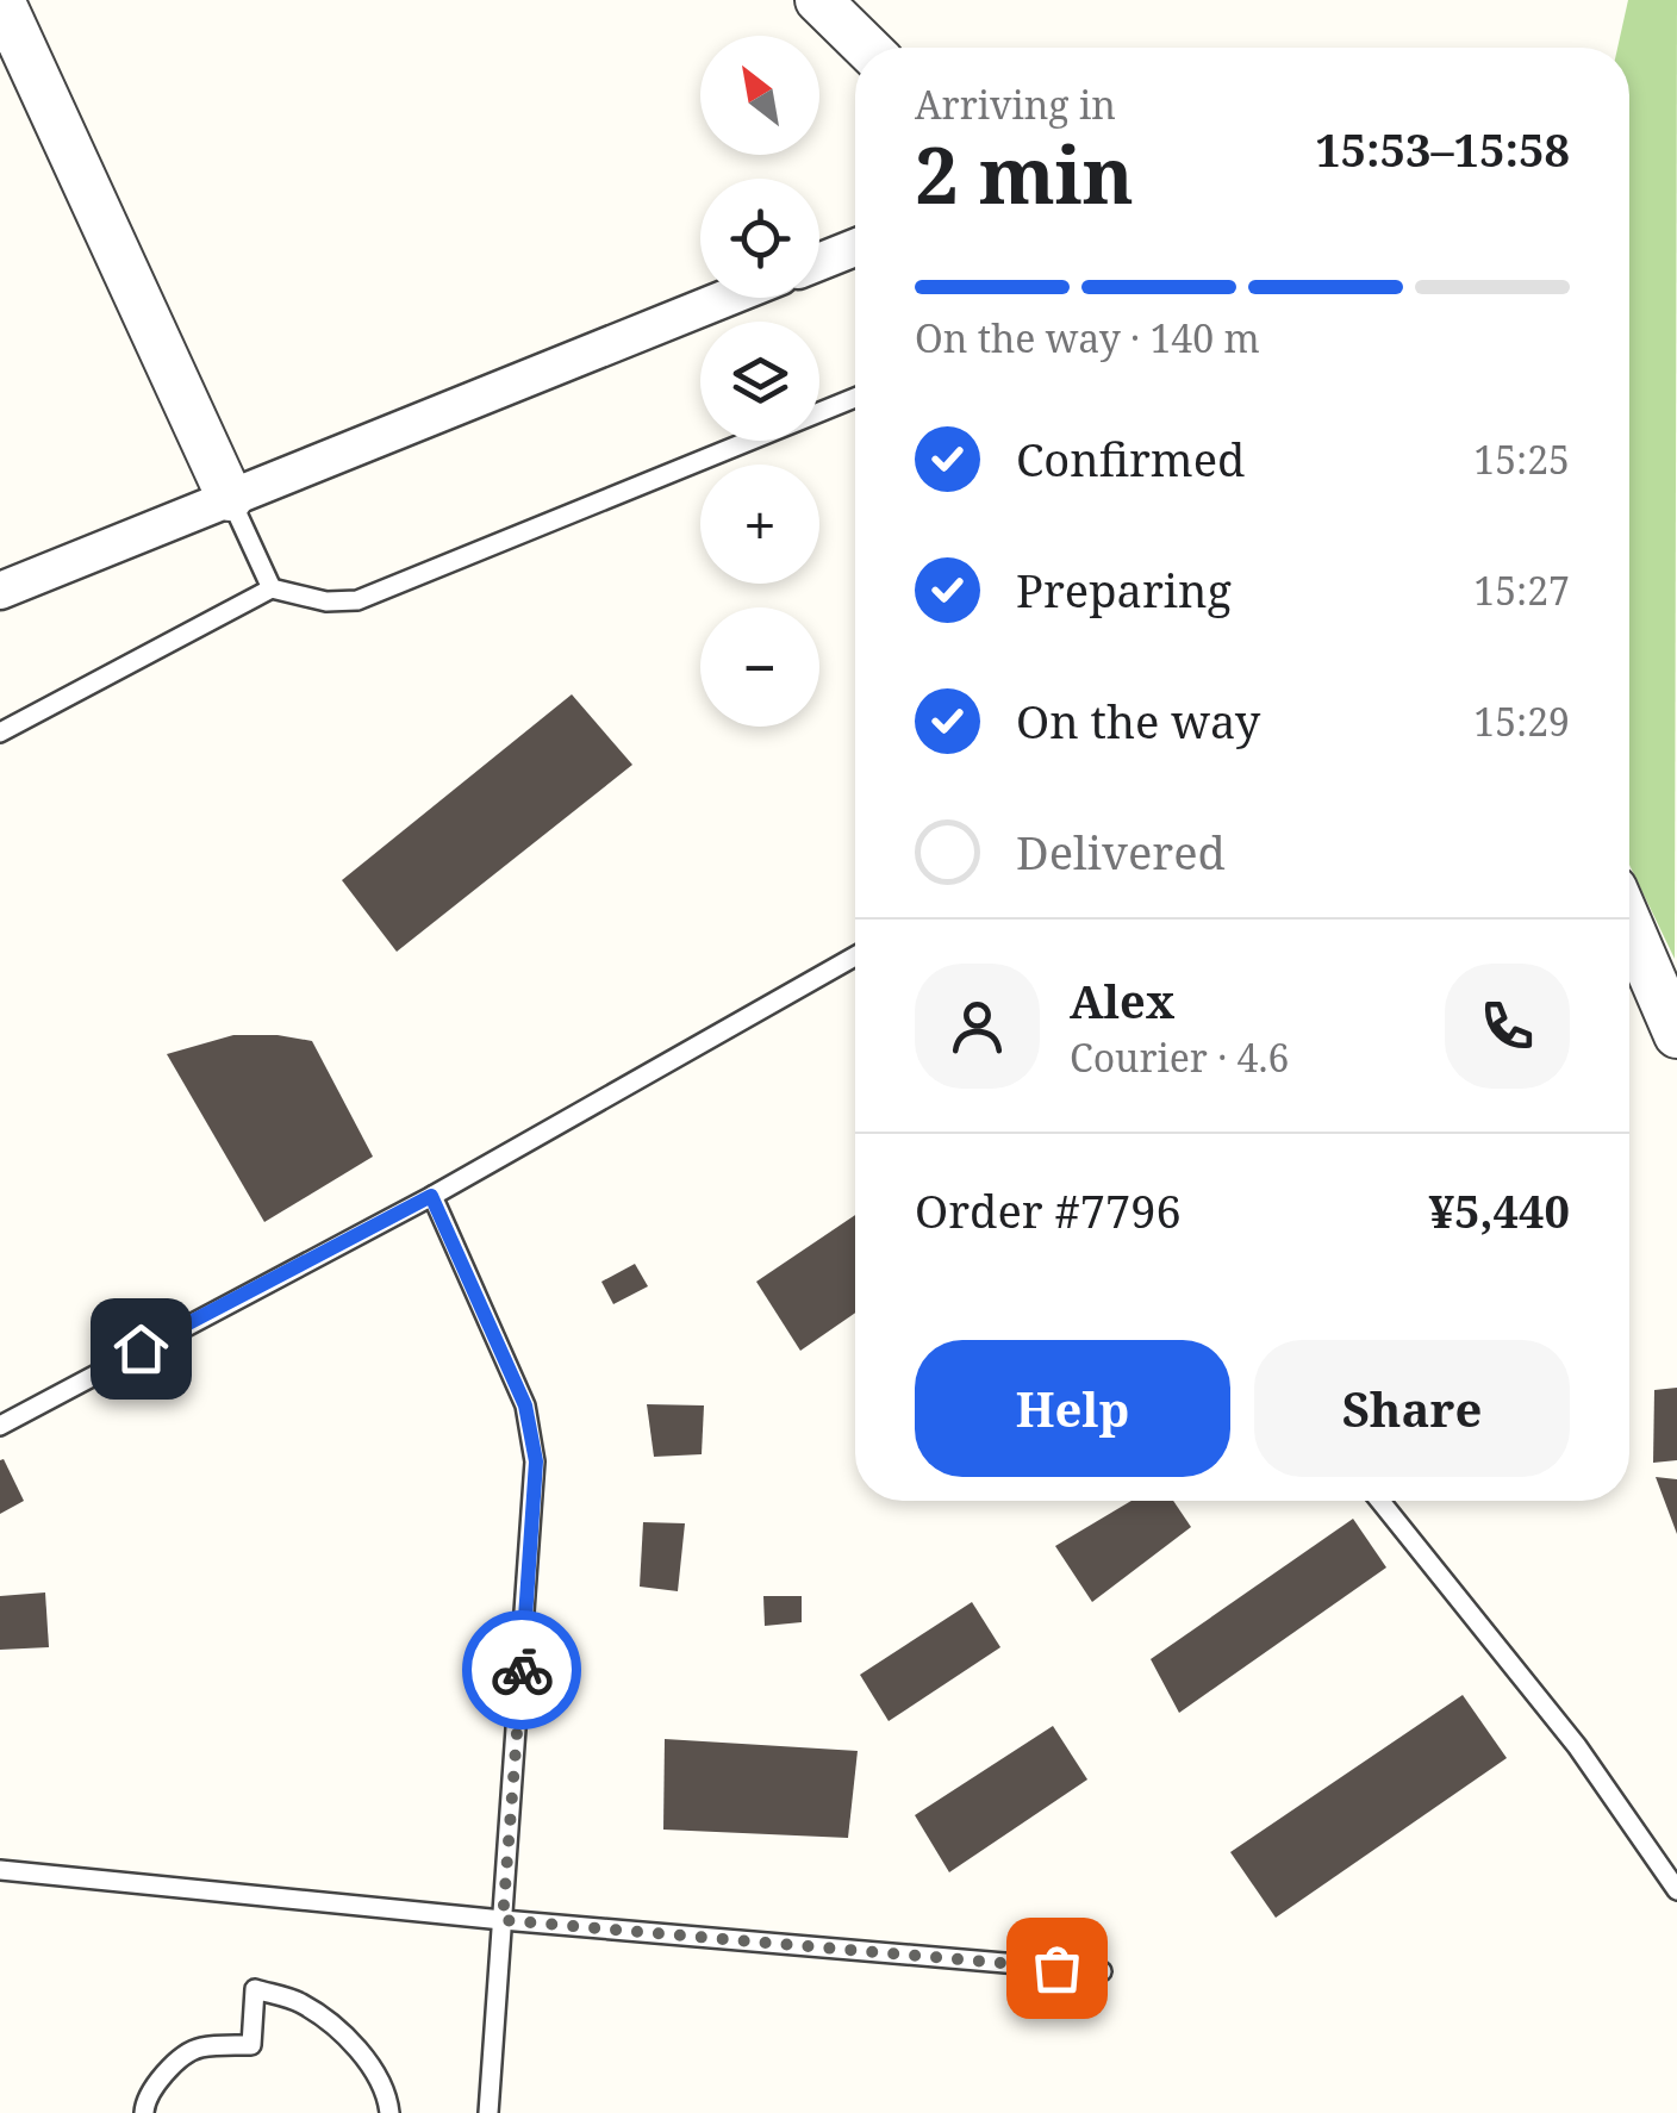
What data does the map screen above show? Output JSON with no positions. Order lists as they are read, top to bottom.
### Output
{
  "north": "top left",
  "page": {
    "map_buttons": ["+", "−"],
    "heading": ["2 min", "Arriving in", "15:53–15:58"],
    "panel": [
      "Alex",
      "Courier · 4.6",
      "Order #7796",
      "¥5,440"
    ],
    "bar": "On the way · 140 m",
    "list": [
      ["Confirmed", "15:25"],
      ["Preparing", "15:27"],
      ["On the way", "15:29"],
      "Delivered"
    ],
    "buttons": ["Help", "Share"]
  }
}
